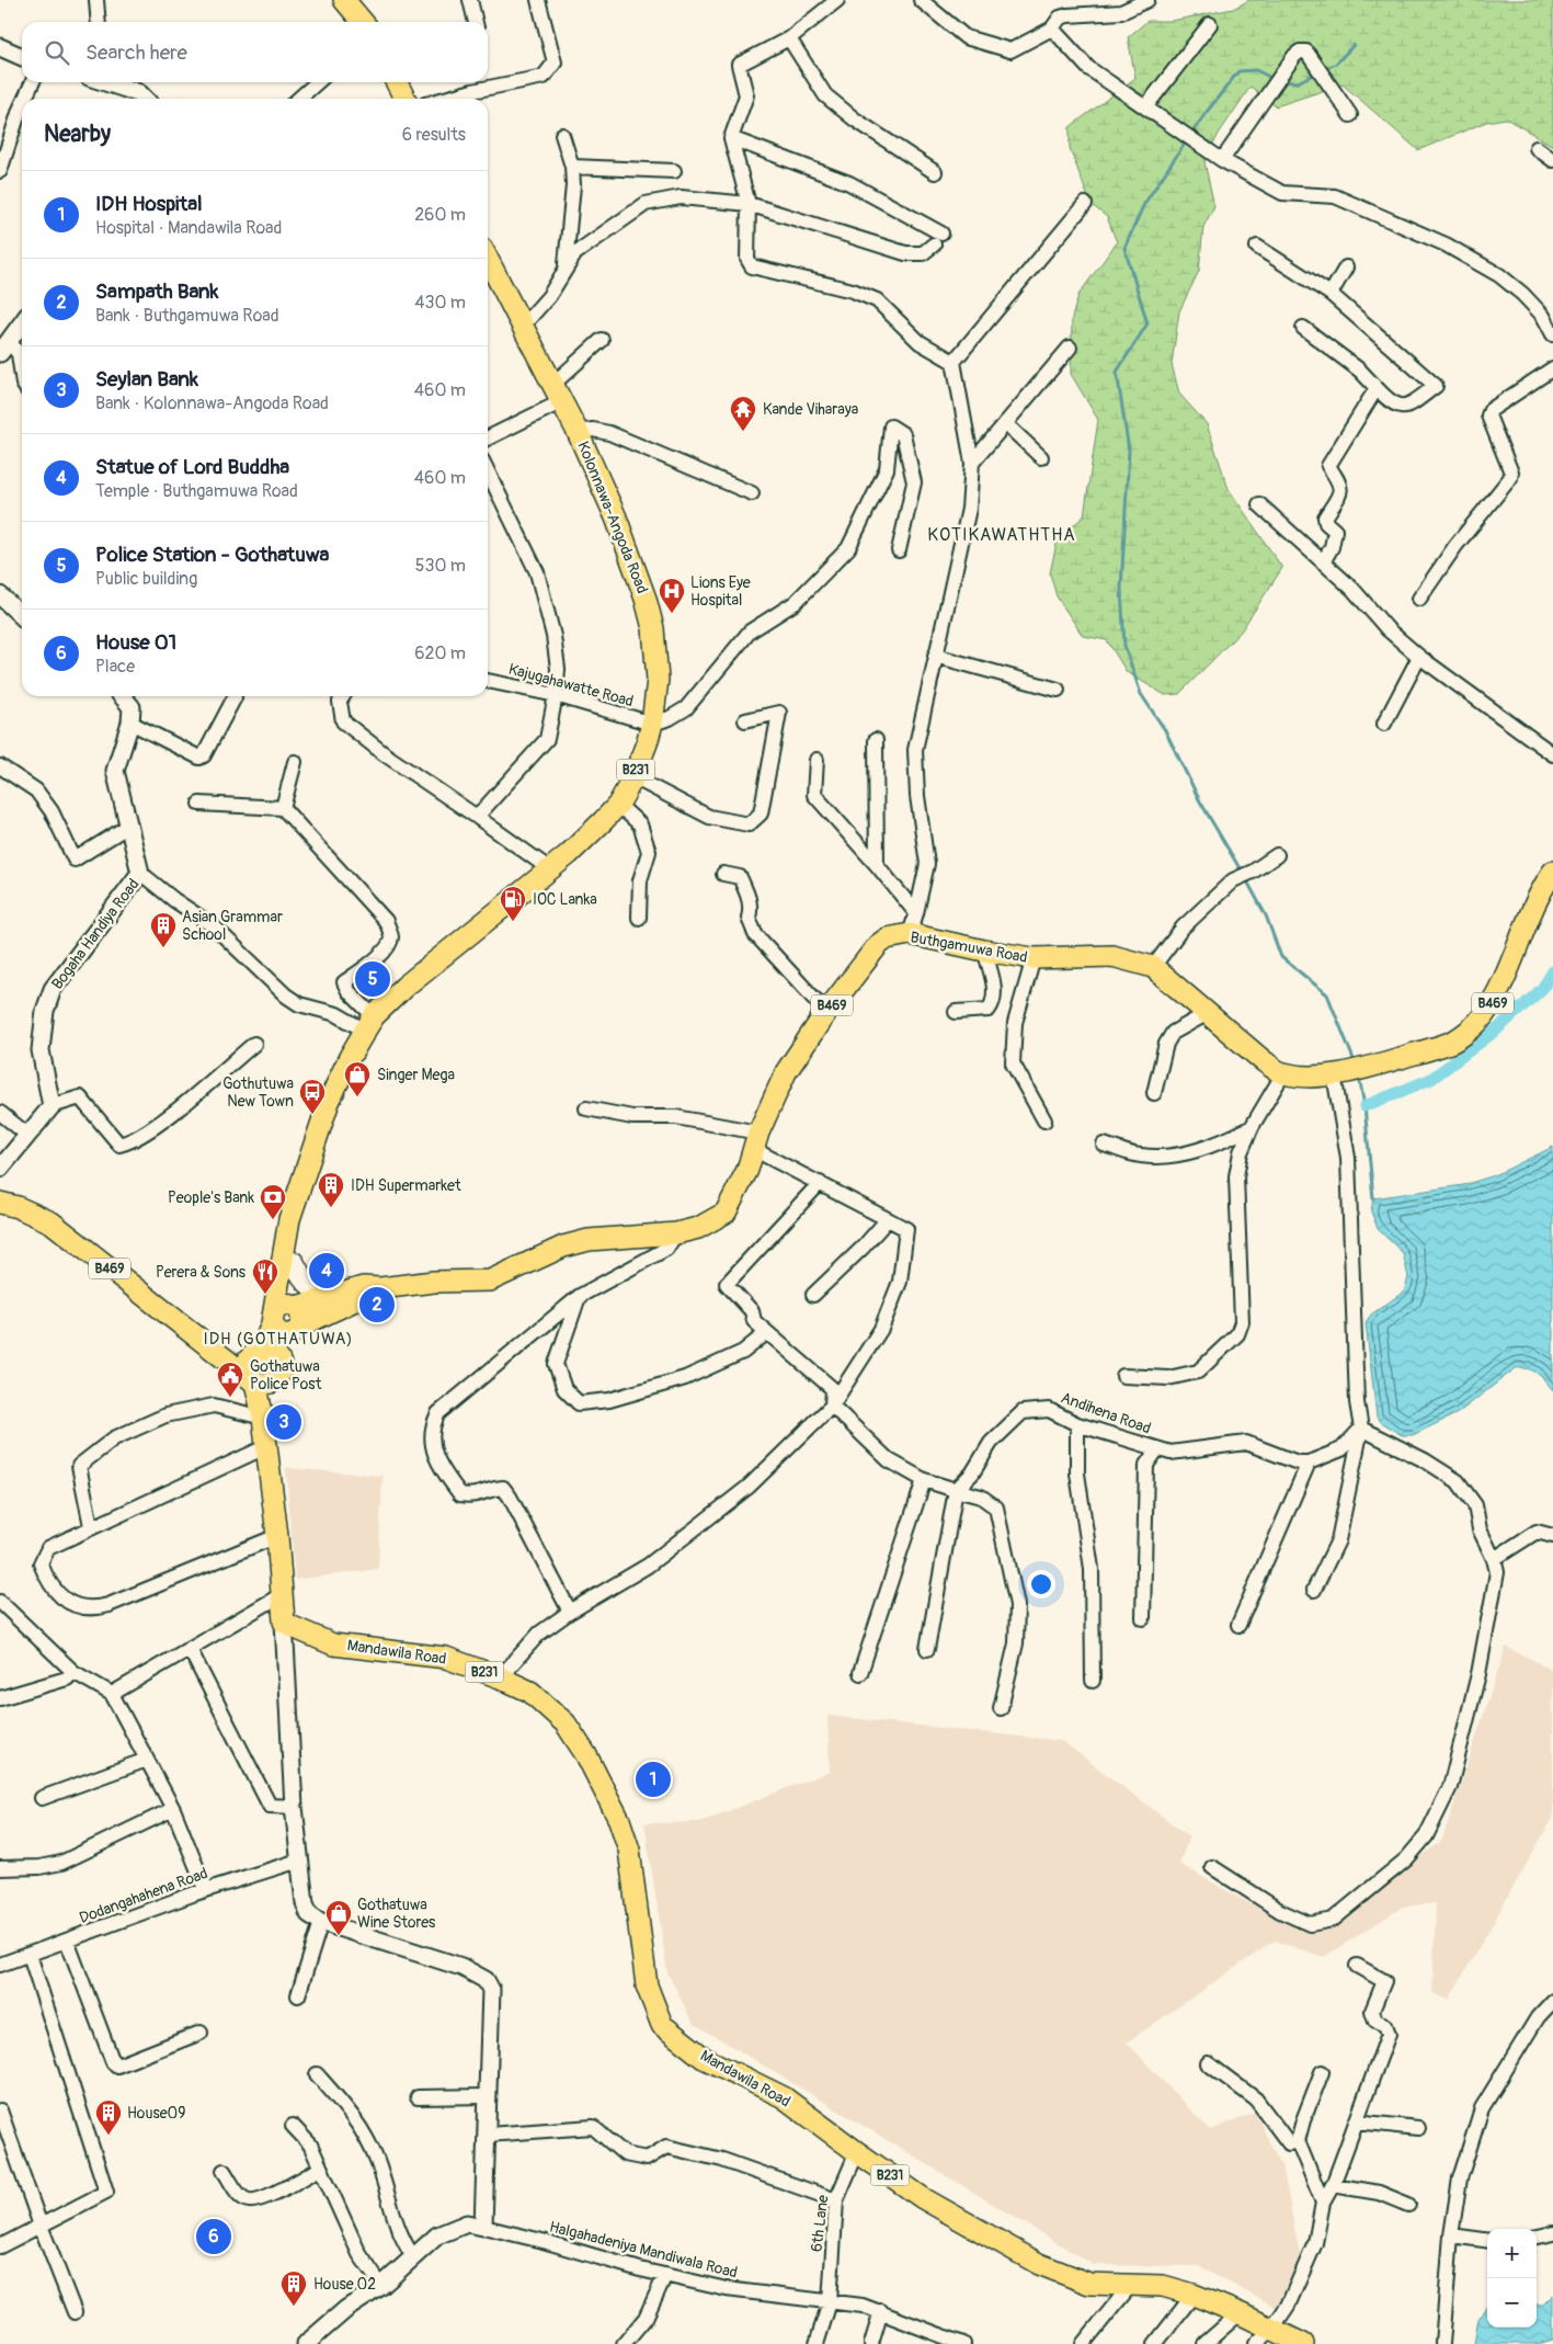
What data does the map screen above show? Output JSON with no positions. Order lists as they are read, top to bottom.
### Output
{
  "streets": {
    "main road": [
      "Kolonnawa-Angoda Road",
      "B231",
      "Buthgamuwa Road",
      "B469",
      "Mandawila Road"
    ],
    "street": [
      "Kajugahawatte Road",
      "Bogaha Handiya Road",
      "Andihena Road",
      "Dodangahahena Road",
      "6th Lane",
      "Halgahadeniya Mandiwala Road"
    ]
  },
  "crossings": [
    ["Kolonnawa-Angoda Road", "Kajugahawatte Road"],
    ["Kolonnawa-Angoda Road", "B231"],
    ["Kolonnawa-Angoda Road", "Buthgamuwa Road"],
    ["B231", "Buthgamuwa Road"],
    ["B231", "B469"],
    ["B231", "Mandawila Road"],
    ["Mandawila Road", "6th Lane"],
    ["6th Lane", "Halgahadeniya Mandiwala Road"]
  ],
  "districts": ["KOTIKAWATHTHA", "IDH (GOTHATUWA)"],
  "places": {
    "temple": ["Kande Viharaya"],
    "hospital": ["Lions Eye Hospital"],
    "fuel station": ["IOC Lanka"],
    "building": [
      "Asian Grammar School",
      "IDH Supermarket",
      "House09",
      "House 02"
    ],
    "shop": ["Singer Mega", "Gothatuwa Wine Stores"],
    "bus stop": ["Gothutuwa New Town"],
    "bank": ["People's Bank"],
    "restaurant": ["Perera & Sons"],
    "public building": ["Gothatuwa Police Post"]
  },
  "page": {
    "search": "Search here",
    "heading": ["Nearby", "6 results"],
    "list": [
      {
        "mark": "1",
        "name": "IDH Hospital",
        "note": "Hospital · Mandawila Road",
        "value": "260 m"
      },
      {
        "mark": "2",
        "name": "Sampath Bank",
        "note": "Bank · Buthgamuwa Road",
        "value": "430 m"
      },
      {
        "mark": "3",
        "name": "Seylan Bank",
        "note": "Bank · Kolonnawa-Angoda Road",
        "value": "460 m"
      },
      {
        "mark": "4",
        "name": "Statue of Lord Buddha",
        "note": "Temple · Buthgamuwa Road",
        "value": "460 m"
      },
      {
        "mark": "5",
        "name": "Police Station - Gothatuwa",
        "note": "Public building",
        "value": "530 m"
      },
      {
        "mark": "6",
        "name": "House 01",
        "note": "Place",
        "value": "620 m"
      }
    ],
    "pins": [
      "5",
      "4",
      "2",
      "3",
      "1",
      "6"
    ],
    "map_buttons": ["+", "−"]
  }
}
